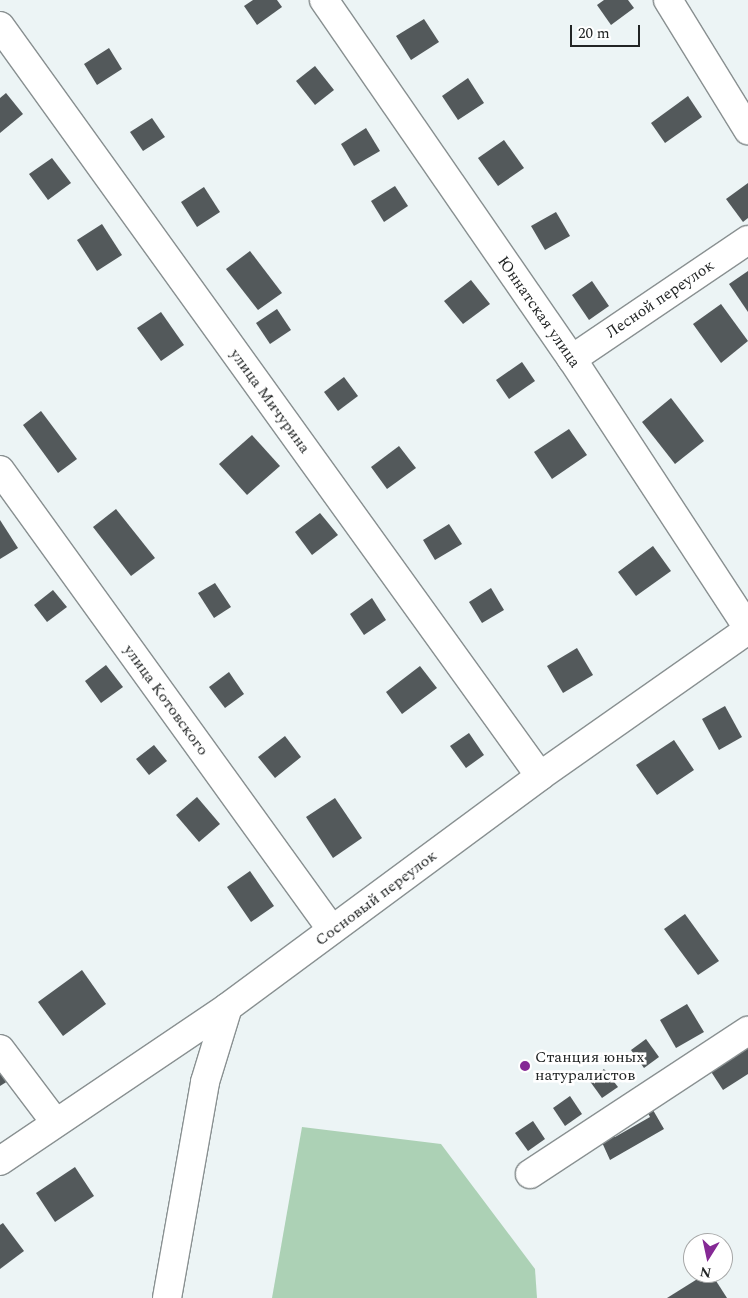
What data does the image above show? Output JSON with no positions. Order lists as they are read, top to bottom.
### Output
{
  "streets": {
    "street": [
      "Лесной переулок",
      "Юннатская улица",
      "улица Мичурина",
      "улица Котовского",
      "Сосновый переулок"
    ]
  },
  "crossings": [
    ["Лесной переулок", "Юннатская улица"],
    ["Юннатская улица", "Сосновый переулок"],
    ["улица Мичурина", "Сосновый переулок"],
    ["улица Котовского", "Сосновый переулок"]
  ],
  "places": ["Станция юных натуралистов"],
  "scale_bar": "20 m",
  "north": "bottom"
}
